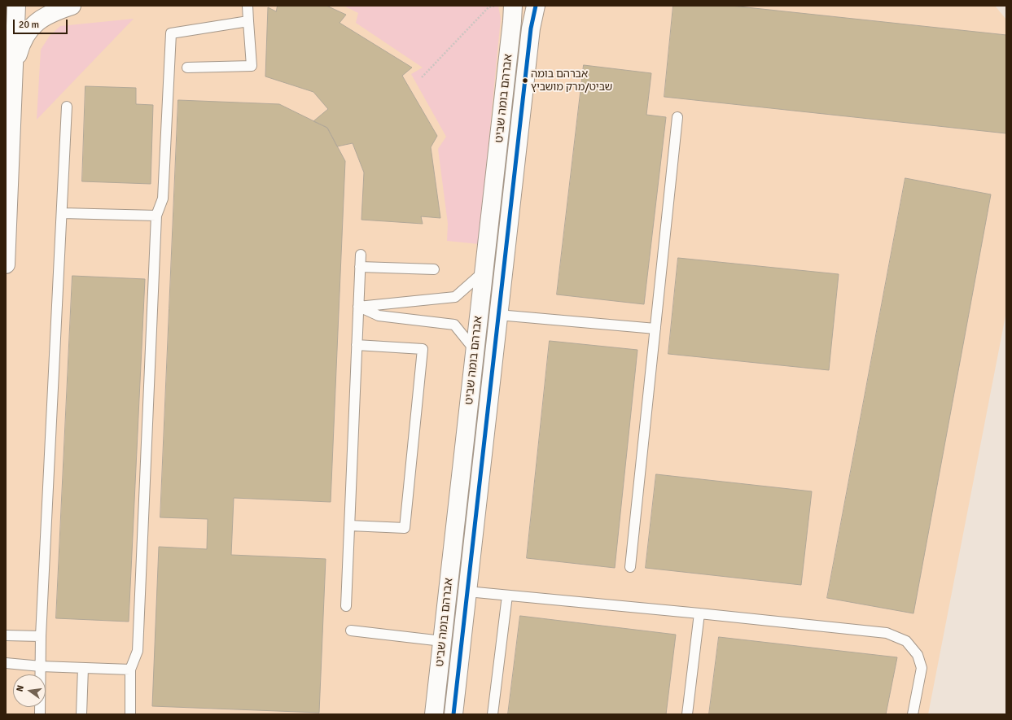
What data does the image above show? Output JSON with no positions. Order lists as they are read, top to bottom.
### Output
{
  "streets": {
    "street": ["אברהם בומה שביט"]
  },
  "places": ["אברהם בומה שביט/מרק מושביץ"],
  "scale_bar": "20 m",
  "north": "left"
}
